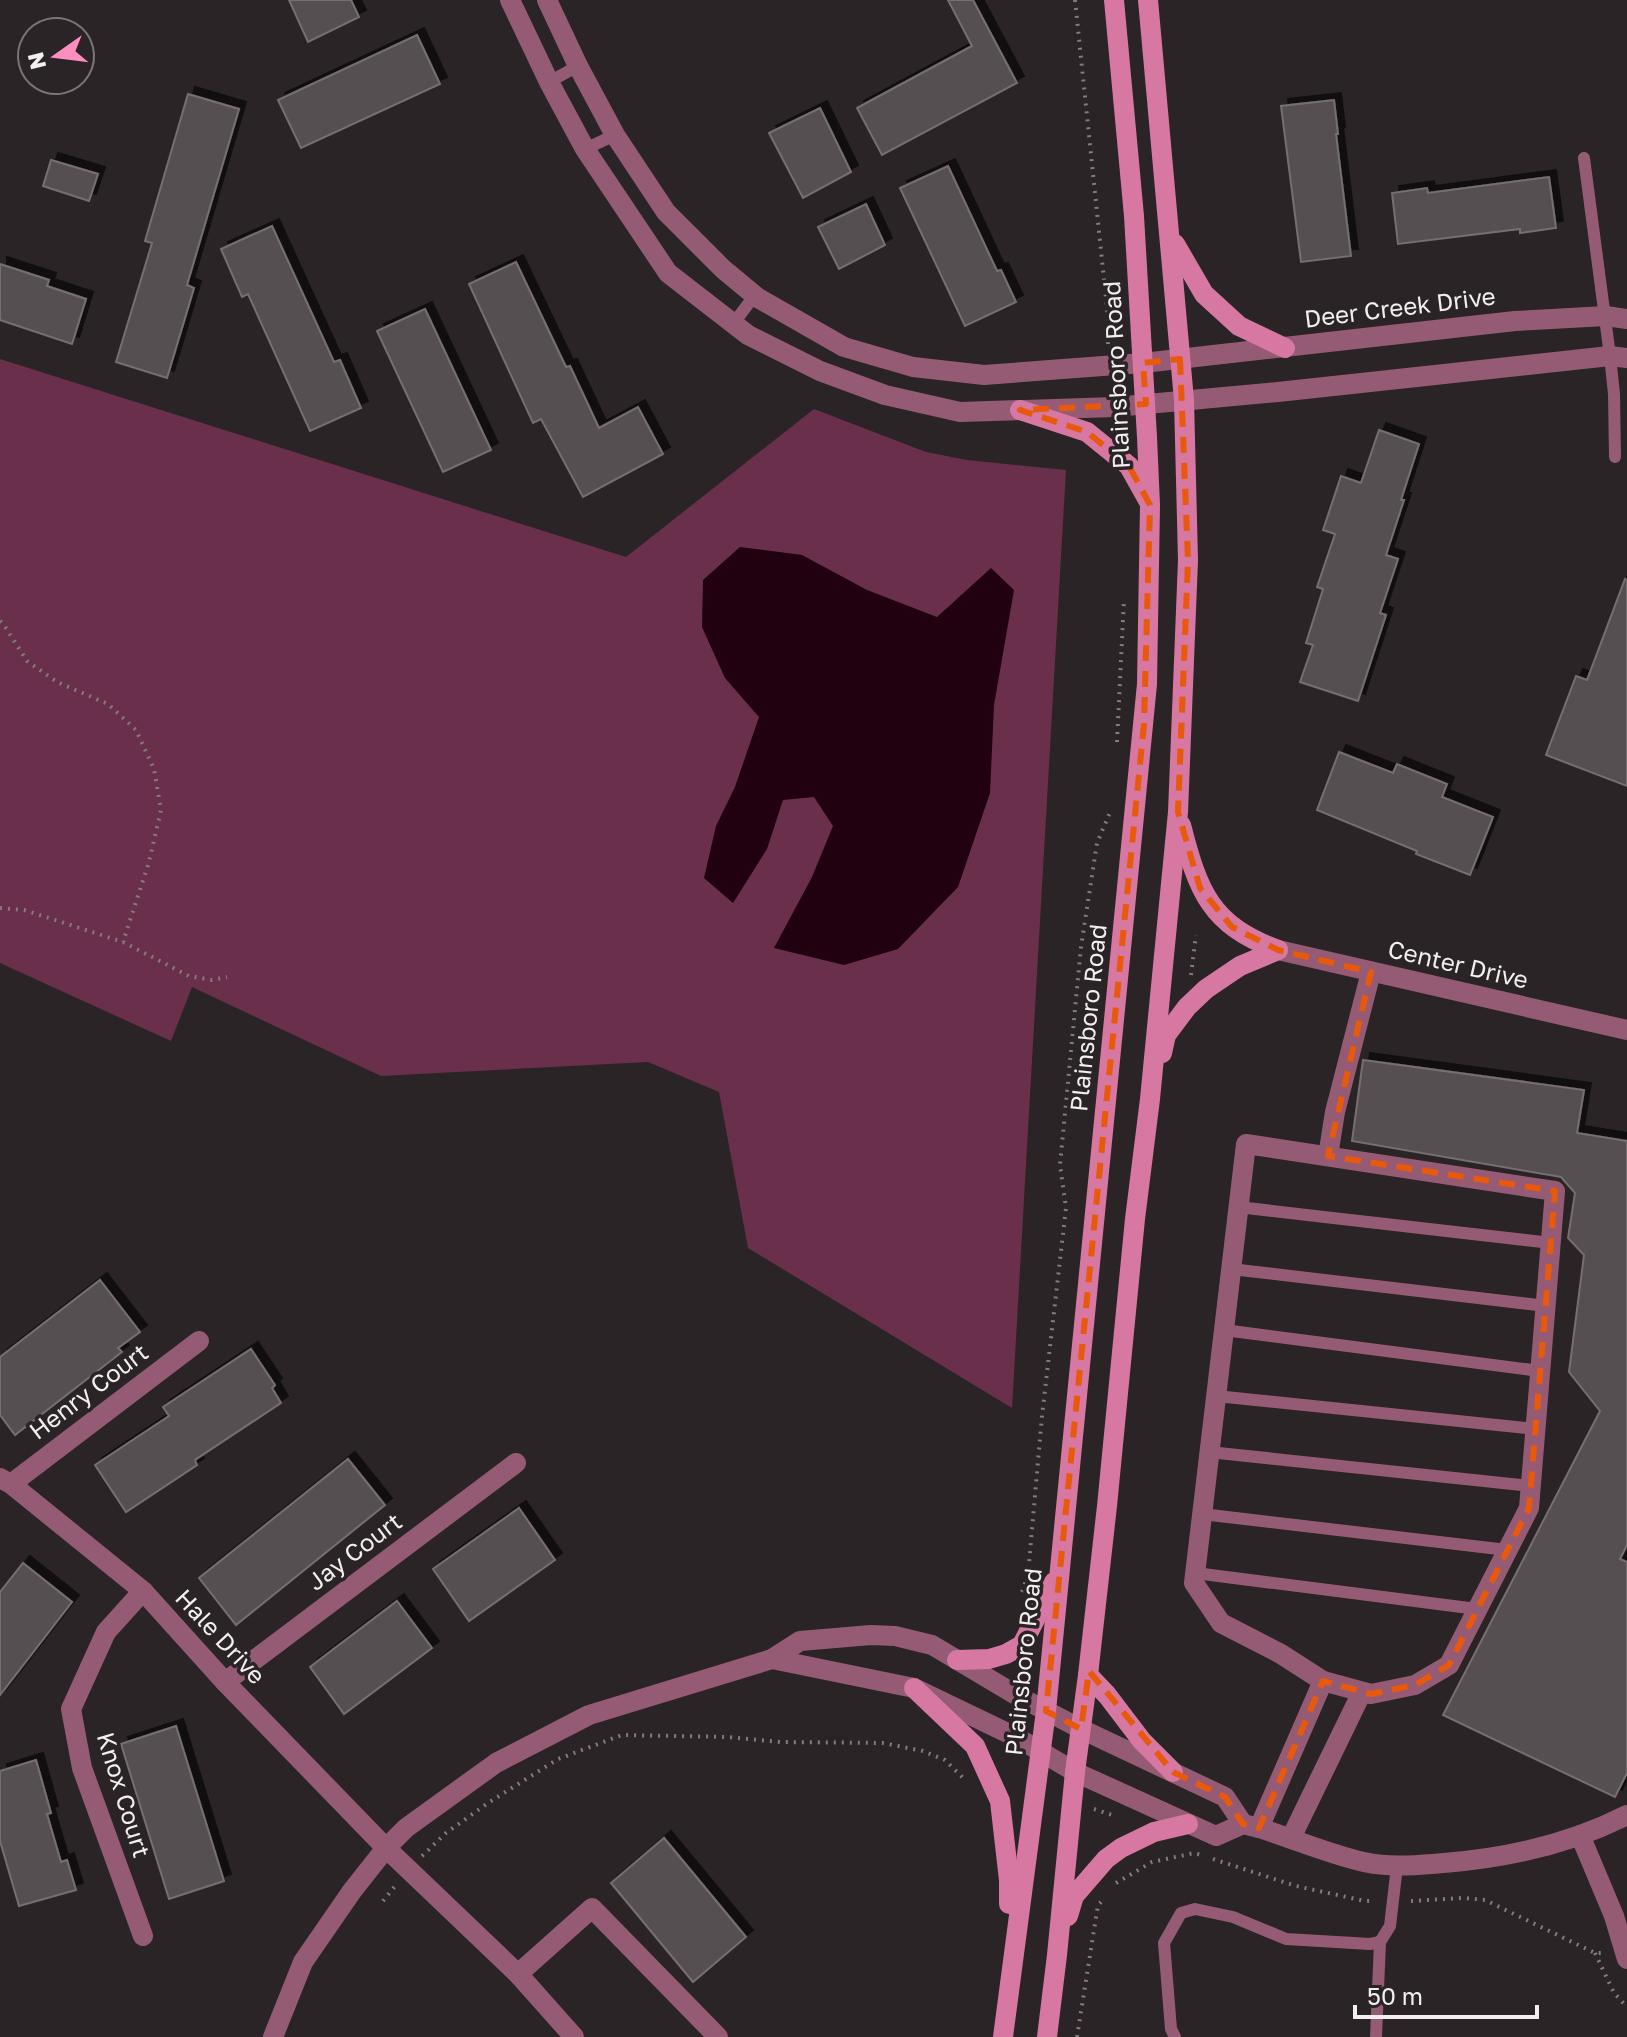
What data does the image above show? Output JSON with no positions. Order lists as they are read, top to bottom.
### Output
{
  "streets": {
    "street": [
      "Deer Creek Drive",
      "Plainsboro Road",
      "Center Drive",
      "Henry Court",
      "Jay Court",
      "Hale Drive",
      "Knox Court"
    ]
  },
  "crossings": [
    ["Deer Creek Drive", "Plainsboro Road"],
    ["Henry Court", "Hale Drive"],
    ["Jay Court", "Hale Drive"],
    ["Hale Drive", "Knox Court"]
  ],
  "scale_bar": "50 m",
  "north": "left"
}
